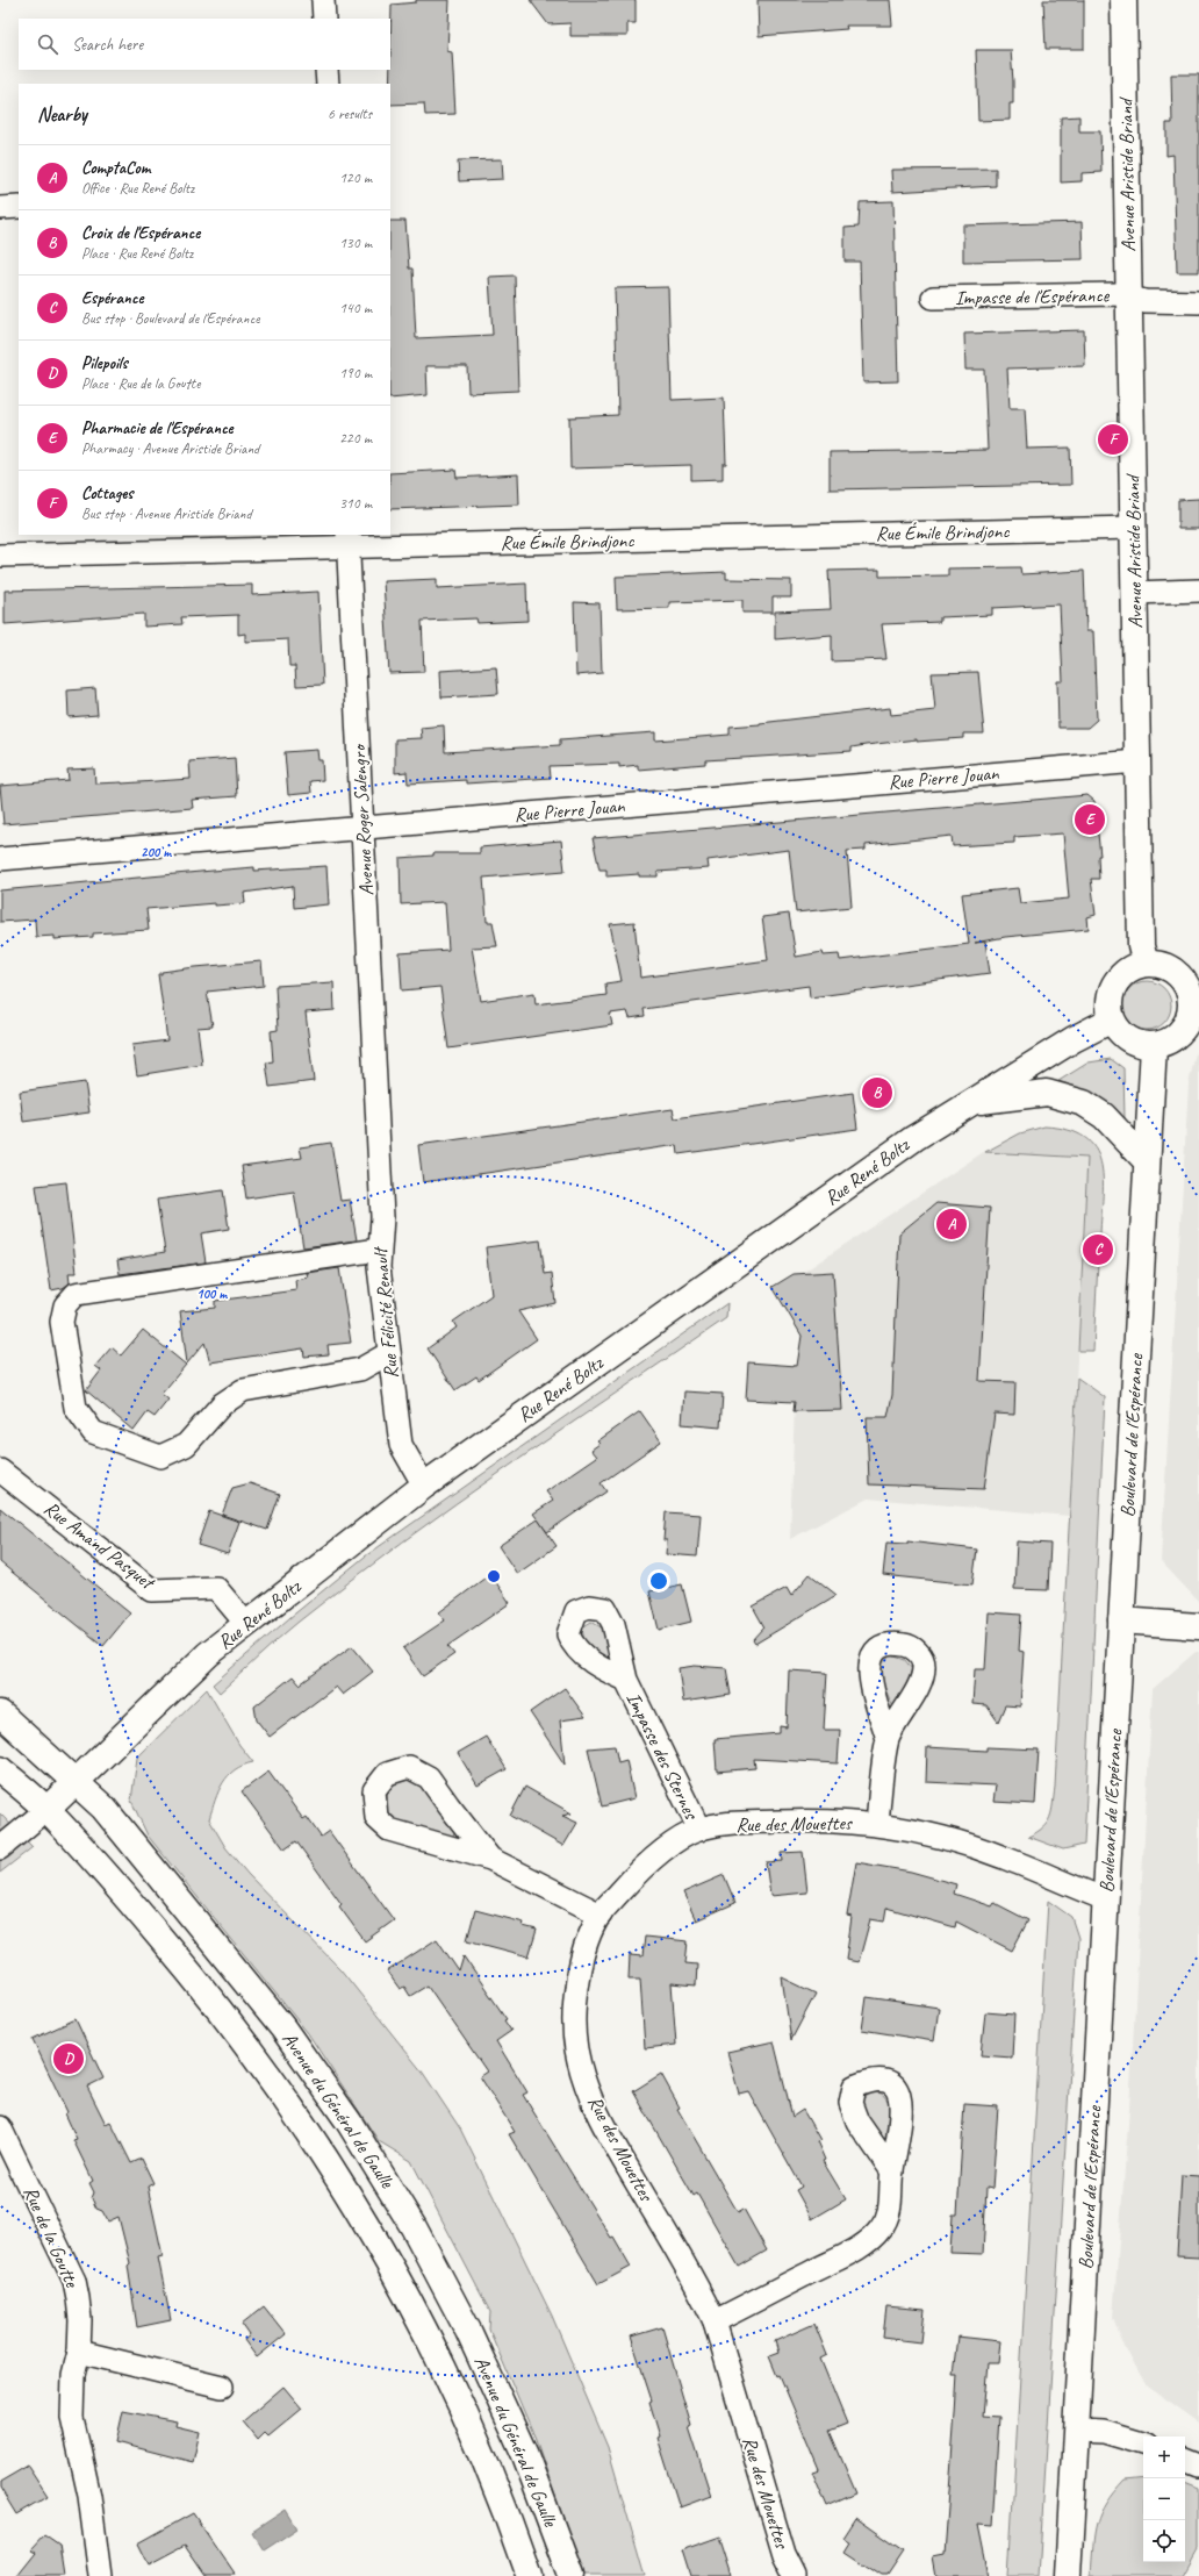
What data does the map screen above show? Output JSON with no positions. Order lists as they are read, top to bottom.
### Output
{
  "streets": {
    "main road": [
      "Avenue Aristide Briand",
      "Rue René Boltz",
      "Boulevard de l'Espérance",
      "Avenue du Général de Gaulle"
    ],
    "street": [
      "Impasse de l'Espérance",
      "Rue Émile Brindjonc",
      "Rue Pierre Jouan",
      "Avenue Roger Salengro",
      "Rue Félicité Renault",
      "Rue Amand Pasquet",
      "Impasse des Sternes",
      "Rue des Mouettes",
      "Rue de la Goutte"
    ]
  },
  "crossings": [
    ["Avenue Aristide Briand", "Impasse de l'Espérance"],
    ["Avenue Aristide Briand", "Rue Émile Brindjonc"],
    ["Avenue Aristide Briand", "Rue Pierre Jouan"],
    ["Avenue Aristide Briand", "Rue René Boltz"],
    ["Avenue Aristide Briand", "Boulevard de l'Espérance"],
    ["Rue Émile Brindjonc", "Avenue Roger Salengro"],
    ["Rue Pierre Jouan", "Avenue Roger Salengro"],
    ["Avenue Roger Salengro", "Rue Félicité Renault"],
    ["Rue René Boltz", "Rue Félicité Renault"],
    ["Rue René Boltz", "Boulevard de l'Espérance"],
    ["Rue René Boltz", "Rue Amand Pasquet"],
    ["Rue René Boltz", "Avenue du Général de Gaulle"],
    ["Boulevard de l'Espérance", "Rue des Mouettes"],
    ["Impasse des Sternes", "Rue des Mouettes"]
  ],
  "page": {
    "search": "Search here",
    "heading": ["Nearby", "6 results"],
    "list": [
      {
        "mark": "A",
        "name": "ComptaCom",
        "note": "Office · Rue René Boltz",
        "value": "120 m"
      },
      {
        "mark": "B",
        "name": "Croix de l'Espérance",
        "note": "Place · Rue René Boltz",
        "value": "130 m"
      },
      {
        "mark": "C",
        "name": "Espérance",
        "note": "Bus stop · Boulevard de l'Espérance",
        "value": "140 m"
      },
      {
        "mark": "D",
        "name": "Pilepoils",
        "note": "Place · Rue de la Goutte",
        "value": "190 m"
      },
      {
        "mark": "E",
        "name": "Pharmacie de l'Espérance",
        "note": "Pharmacy · Avenue Aristide Briand",
        "value": "220 m"
      },
      {
        "mark": "F",
        "name": "Cottages",
        "note": "Bus stop · Avenue Aristide Briand",
        "value": "310 m"
      }
    ],
    "pins": [
      "F",
      "E",
      "B",
      "A",
      "C",
      "D"
    ],
    "map_buttons": ["+", "−"]
  },
  "rings": ["200 m", "100 m"]
}
